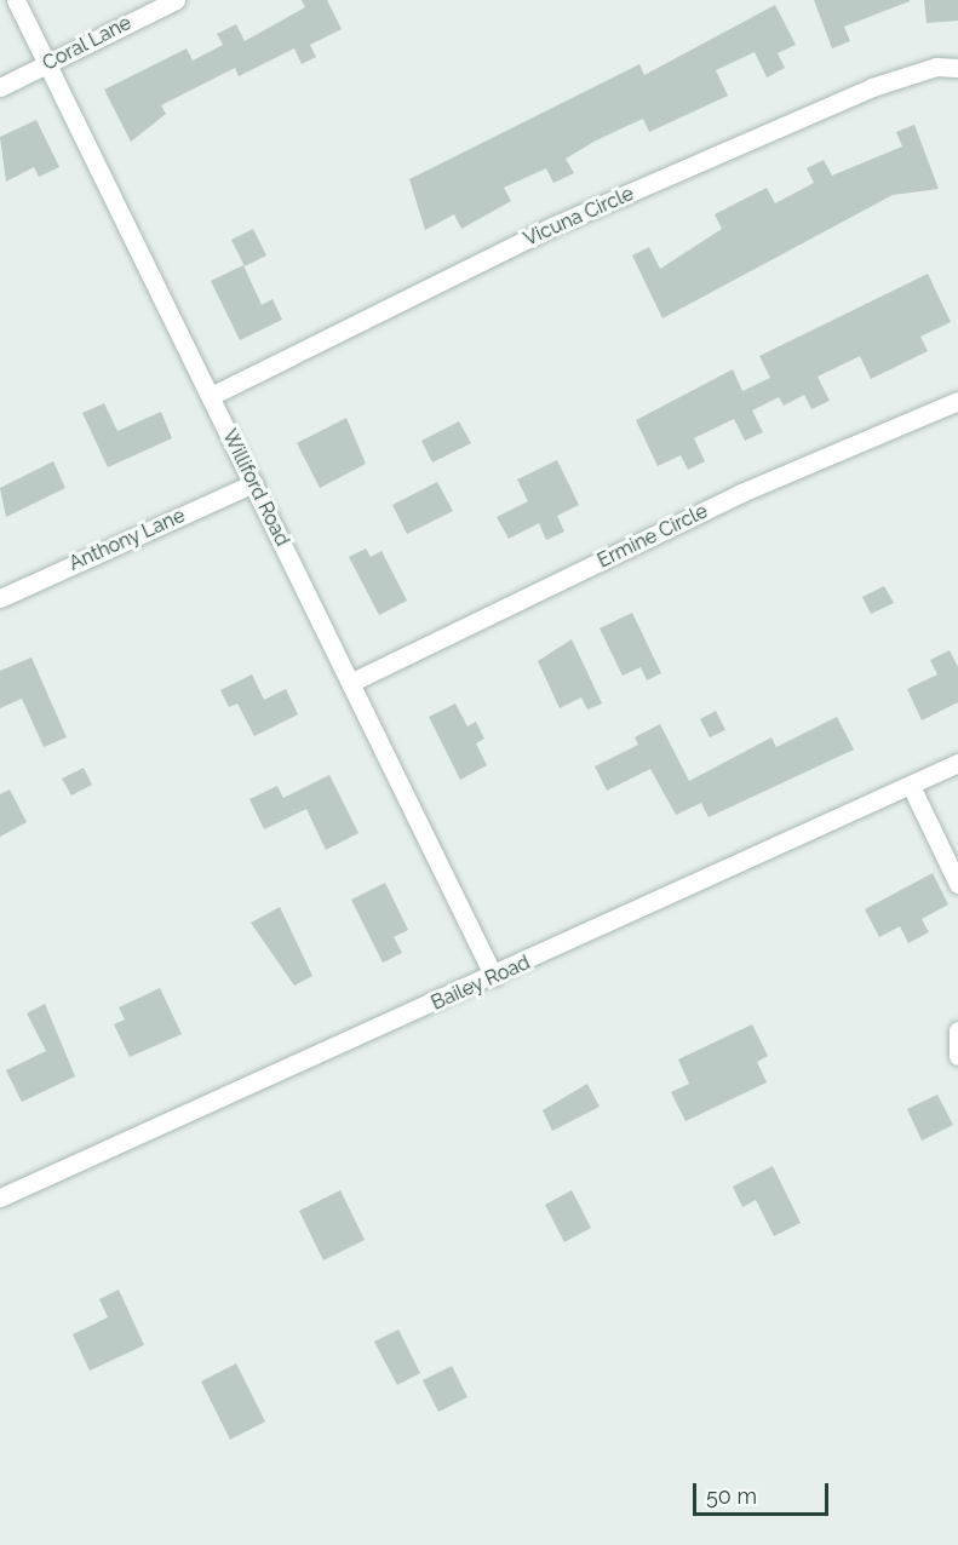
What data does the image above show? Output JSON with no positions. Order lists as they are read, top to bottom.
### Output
{
  "streets": {
    "street": [
      "Coral Lane",
      "Vicuna Circle",
      "Williford Road",
      "Ermine Circle",
      "Anthony Lane",
      "Bailey Road"
    ]
  },
  "crossings": [
    ["Coral Lane", "Williford Road"],
    ["Vicuna Circle", "Williford Road"],
    ["Williford Road", "Ermine Circle"],
    ["Williford Road", "Anthony Lane"],
    ["Williford Road", "Bailey Road"]
  ],
  "scale_bar": "50 m"
}
